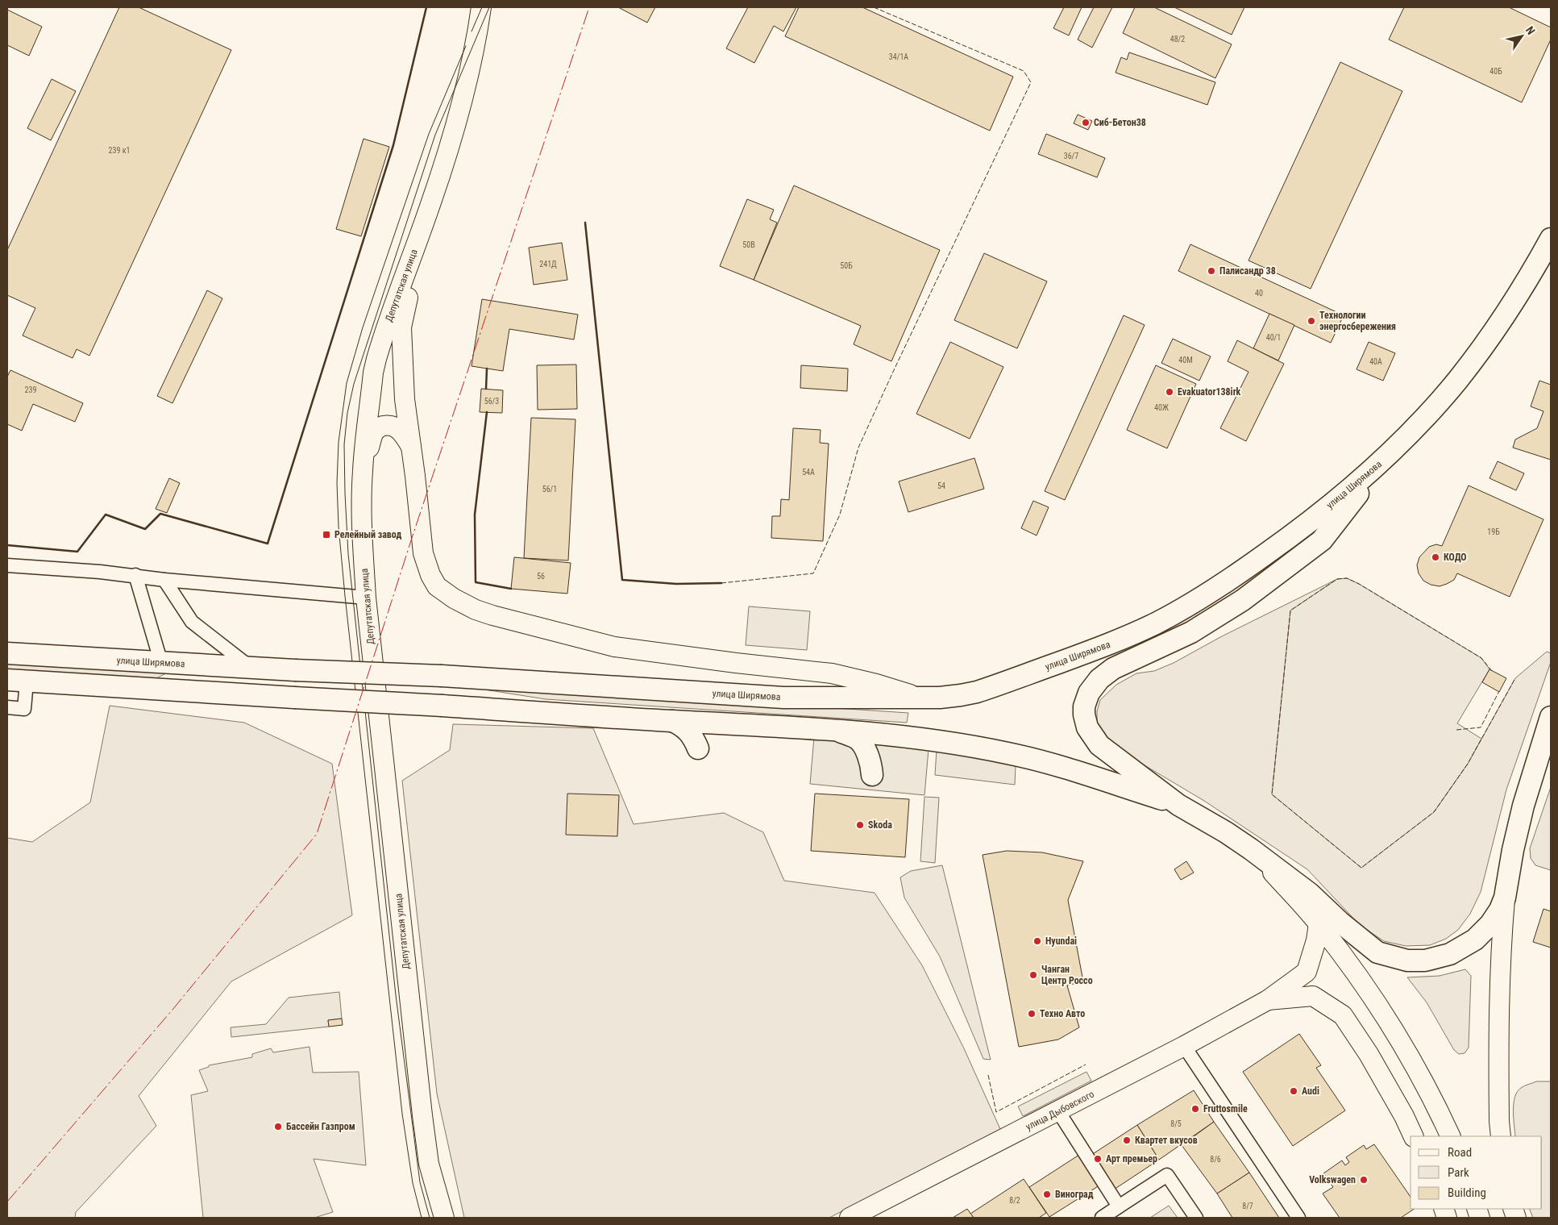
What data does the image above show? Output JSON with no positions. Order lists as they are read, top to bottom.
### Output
{
  "streets": {
    "main road": ["Депутатская улица", "улица Ширямова", "улица Дыбовского"]
  },
  "places": {
    "other": [
      "Сиб-Бетон38",
      "Палисандр 38",
      "Технологии энергосбережения",
      "Evakuator138irk",
      "КОДО",
      "Skoda",
      "Hyundai",
      "Чанган Центр Россо",
      "Техно Авто",
      "Audi",
      "Fruttosmile",
      "Бассейн Газпром",
      "Квартет вкусов",
      "Арт премьер",
      "Volkswagen",
      "Виноград"
    ],
    "transit": ["Релейный завод"]
  },
  "house_numbers": [
    "48/2",
    "34/1А",
    "40Б",
    "239 к1",
    "36/7",
    "50В",
    "241Д",
    "50Б",
    "40",
    "40/1",
    "40М",
    "40А",
    "239",
    "56/3",
    "40Ж",
    "54А",
    "54",
    "56/1",
    "19Б",
    "56",
    "8/5",
    "8/6",
    "8/2",
    "8/7"
  ],
  "legend": ["Road", "Park", "Building"],
  "north": "top right"
}
